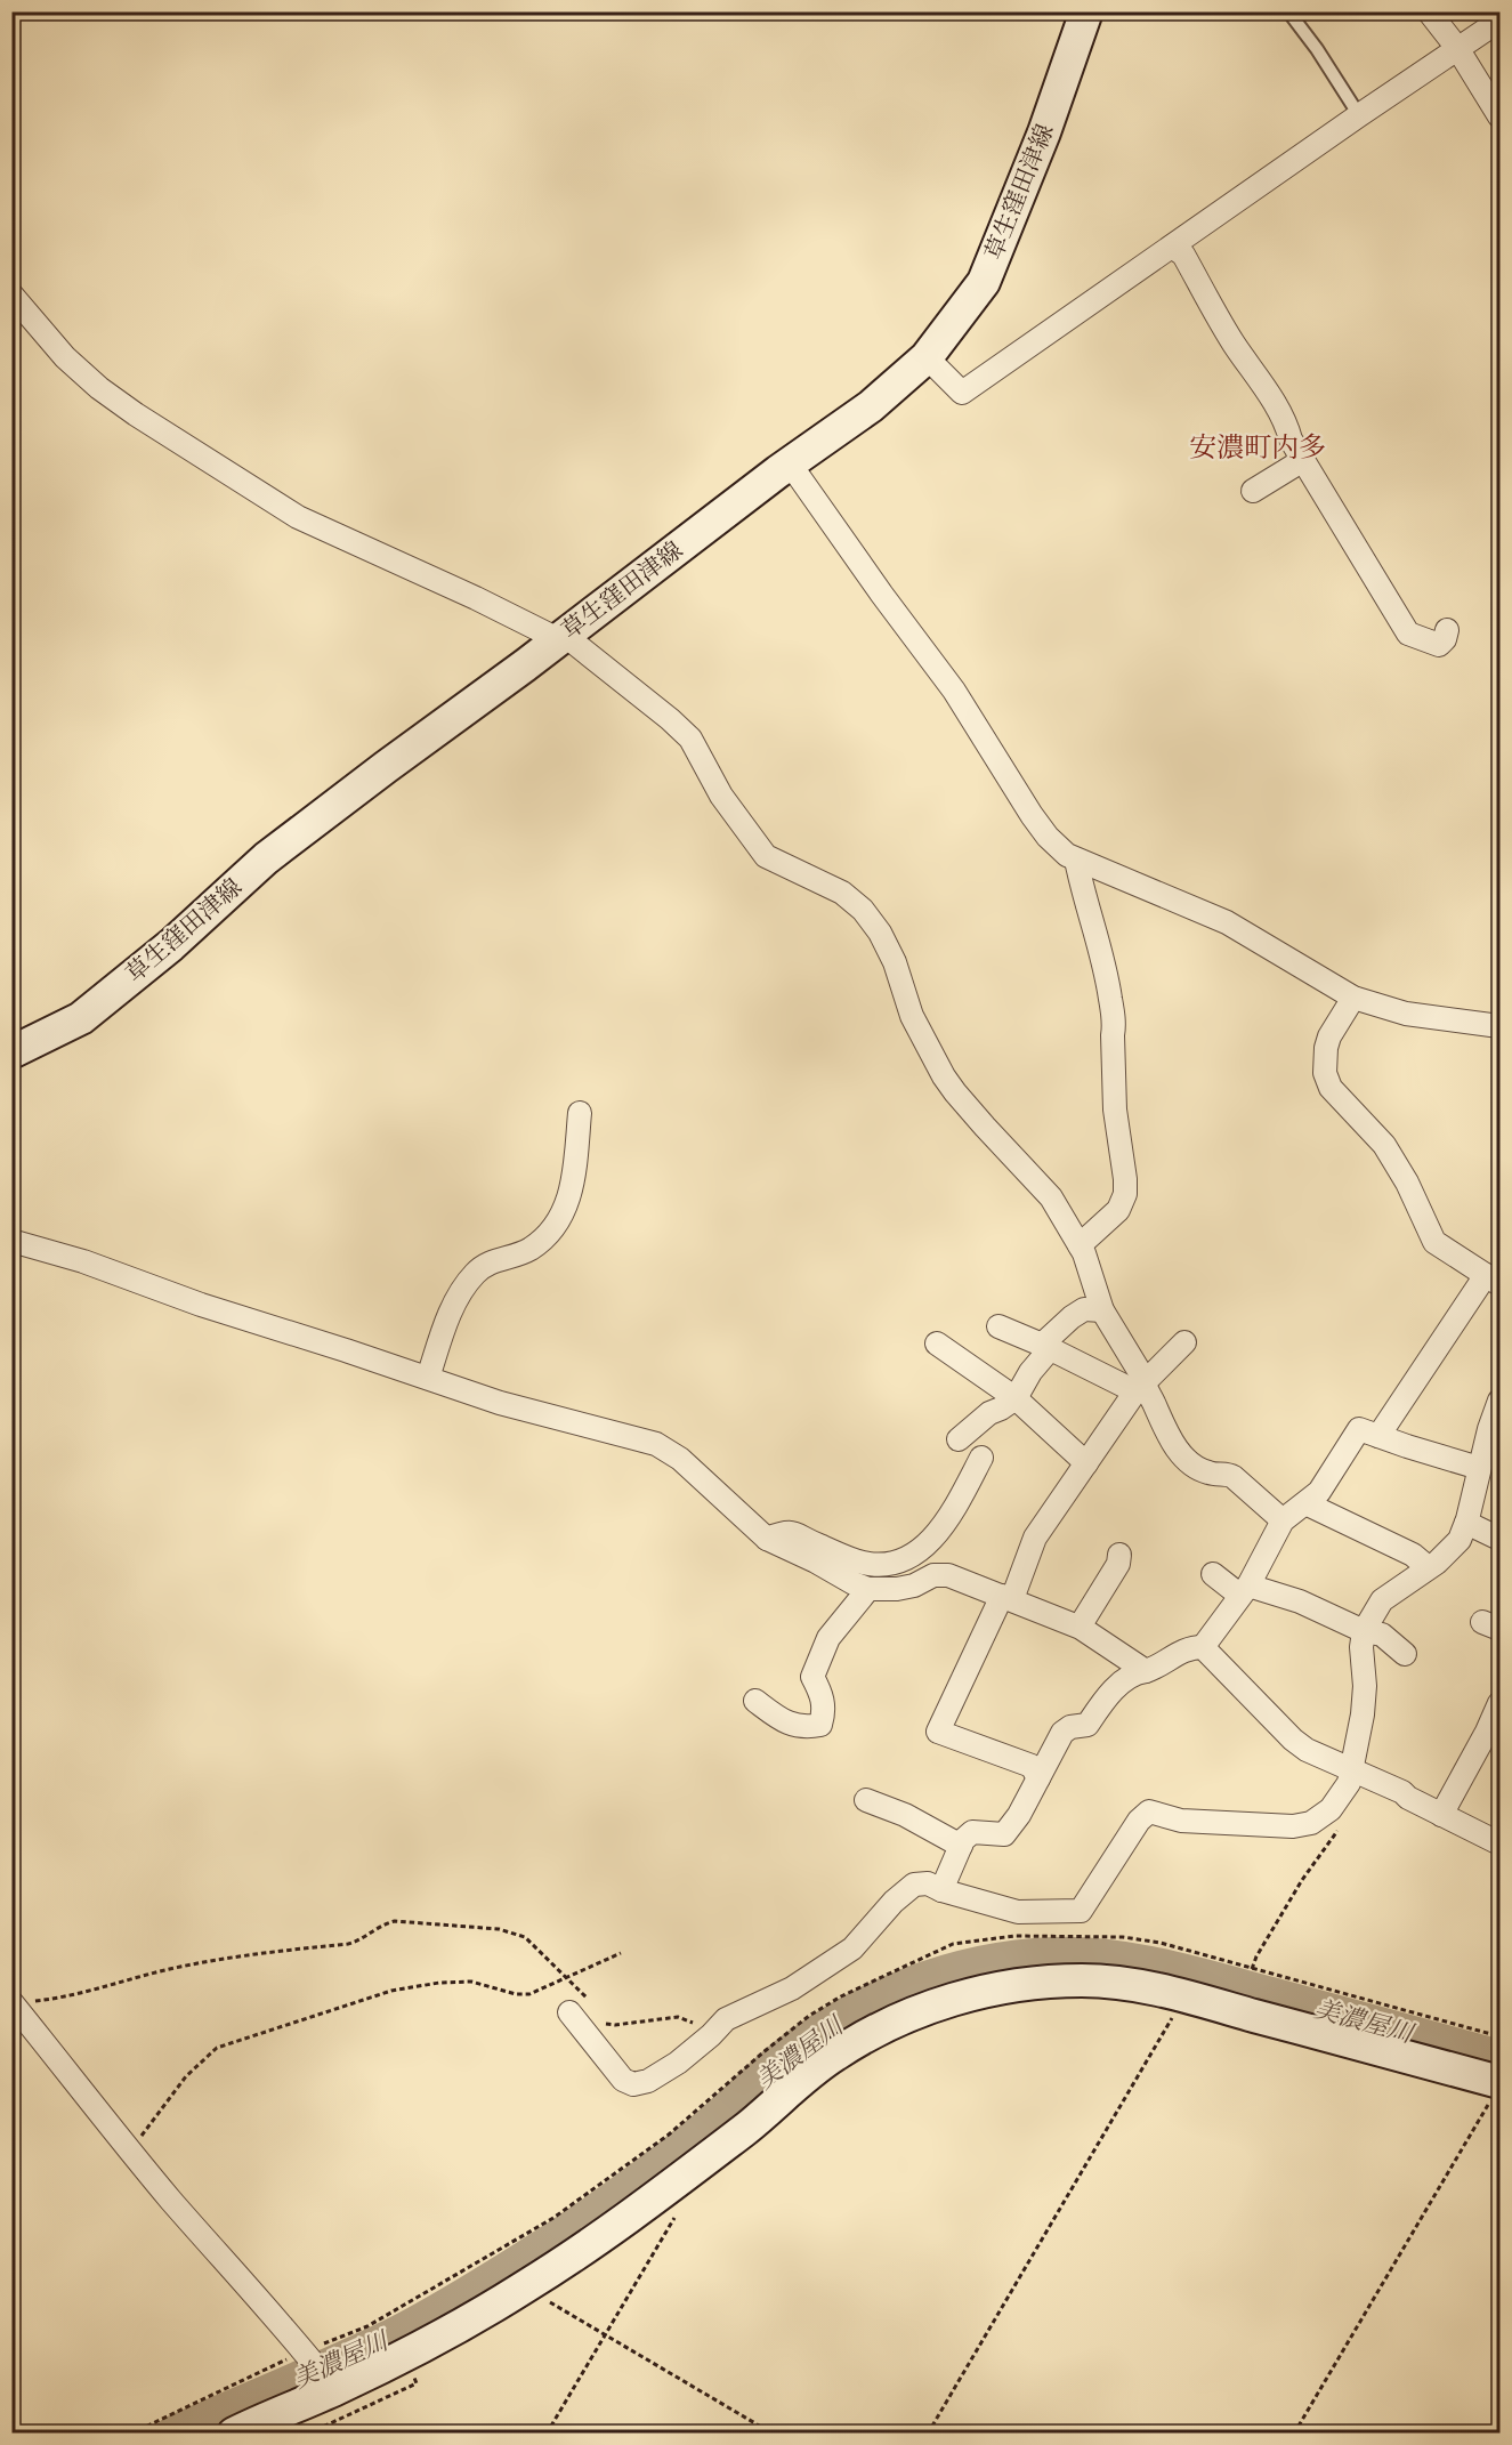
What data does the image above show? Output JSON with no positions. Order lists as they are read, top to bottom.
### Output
{
  "streets": {
    "main road": ["草生窪田津線"]
  },
  "districts": ["安濃町内多"],
  "water": ["美濃屋川"]
}
